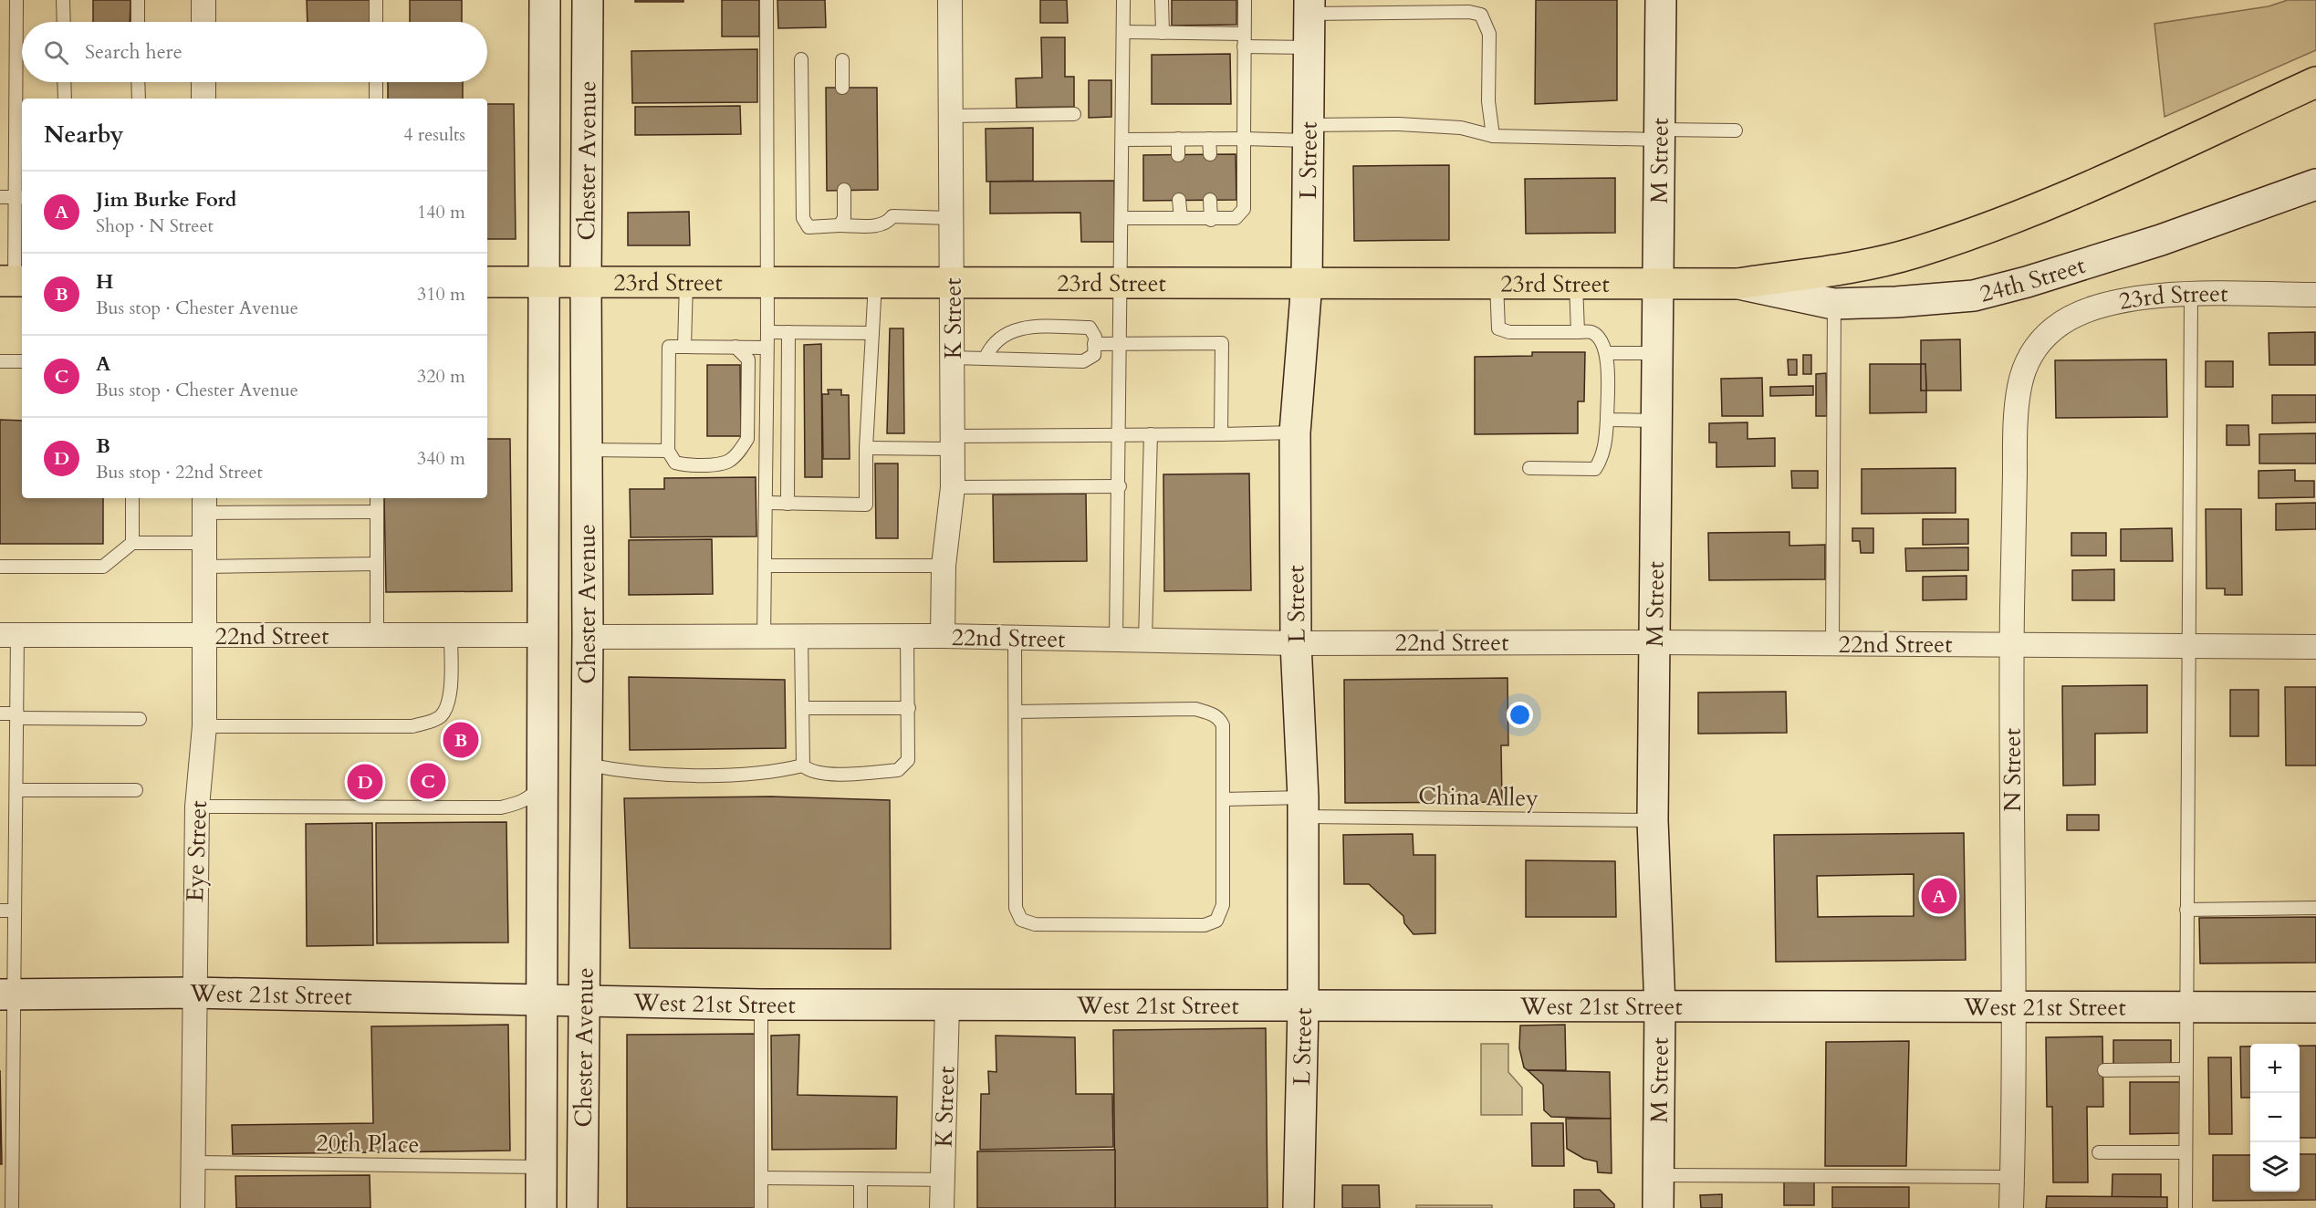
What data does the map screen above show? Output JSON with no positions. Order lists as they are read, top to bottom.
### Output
{
  "streets": {
    "main road": ["23rd Street"],
    "street": [
      "Chester Avenue",
      "L Street",
      "M Street",
      "24th Street",
      "K Street",
      "22nd Street",
      "N Street",
      "Eye Street",
      "West 21st Street"
    ],
    "lane": ["China Alley", "20th Place"]
  },
  "crossings": [
    ["Chester Avenue", "23rd Street"],
    ["Chester Avenue", "22nd Street"],
    ["Chester Avenue", "West 21st Street"],
    ["Chester Avenue", "20th Place"],
    ["L Street", "23rd Street"],
    ["L Street", "22nd Street"],
    ["L Street", "China Alley"],
    ["L Street", "West 21st Street"],
    ["M Street", "23rd Street"],
    ["M Street", "22nd Street"],
    ["M Street", "China Alley"],
    ["M Street", "West 21st Street"],
    ["24th Street", "23rd Street"],
    ["23rd Street", "K Street"],
    ["23rd Street", "N Street"],
    ["K Street", "22nd Street"],
    ["K Street", "West 21st Street"],
    ["22nd Street", "N Street"],
    ["22nd Street", "Eye Street"],
    ["N Street", "West 21st Street"],
    ["Eye Street", "West 21st Street"],
    ["Eye Street", "20th Place"]
  ],
  "page": {
    "search": "Search here",
    "heading": ["Nearby", "4 results"],
    "list": [
      {
        "mark": "A",
        "name": "Jim Burke Ford",
        "note": "Shop · N Street",
        "value": "140 m"
      },
      {
        "mark": "B",
        "name": "H",
        "note": "Bus stop · Chester Avenue",
        "value": "310 m"
      },
      {
        "mark": "C",
        "name": "A",
        "note": "Bus stop · Chester Avenue",
        "value": "320 m"
      },
      {
        "mark": "D",
        "name": "B",
        "note": "Bus stop · 22nd Street",
        "value": "340 m"
      }
    ],
    "pins": [
      "B",
      "C",
      "D",
      "A"
    ],
    "map_buttons": ["+", "−"]
  }
}
